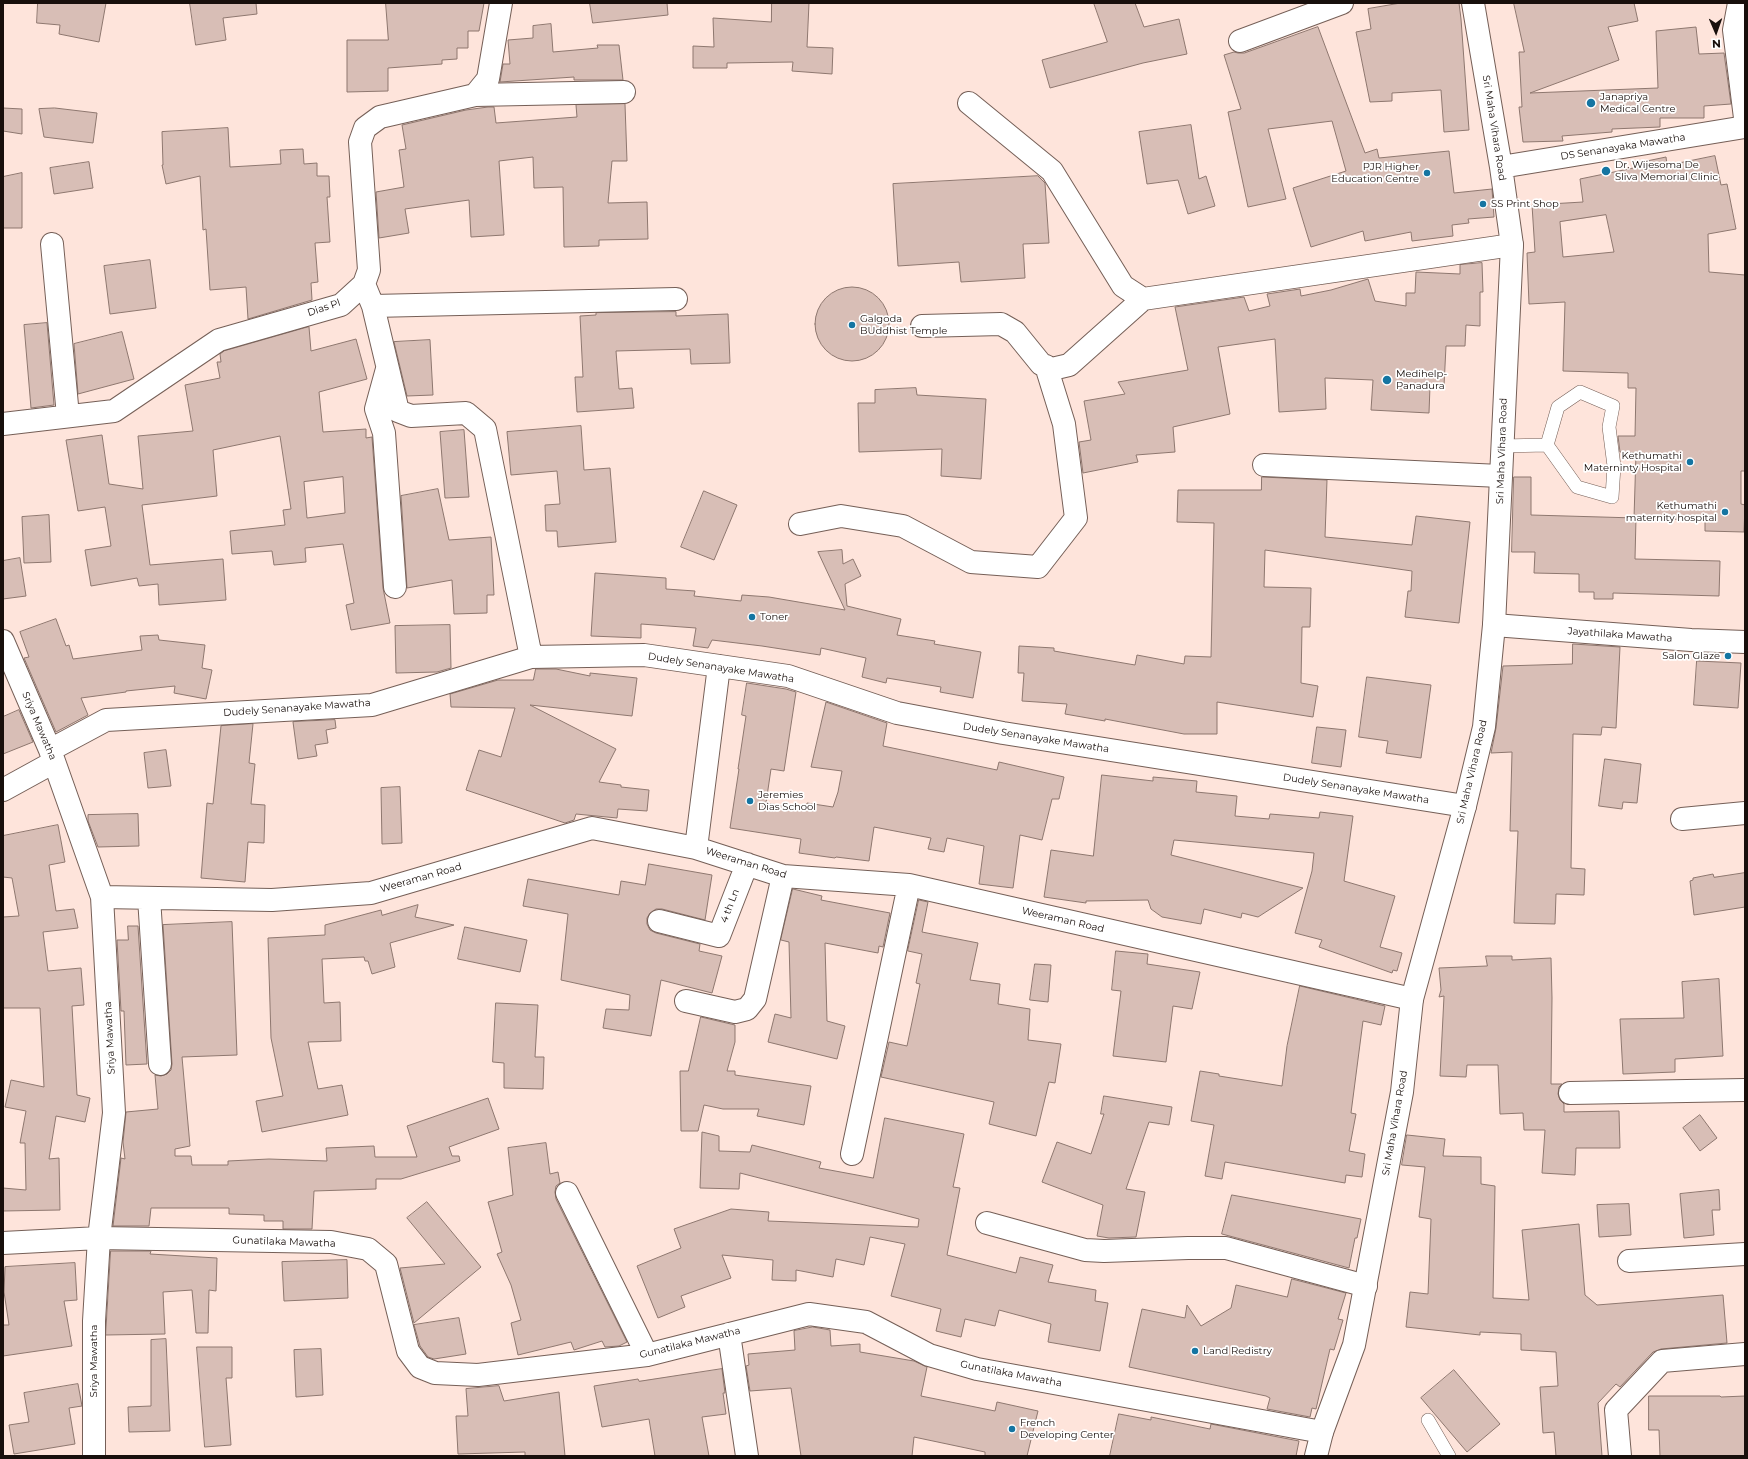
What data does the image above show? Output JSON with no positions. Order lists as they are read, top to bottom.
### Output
{
  "streets": {
    "street": [
      "Sri Maha Vihara Road",
      "DS Senanayaka Mawatha",
      "Dias Pl",
      "Jayathilaka Mawatha",
      "Dudely Senanayake Mawatha",
      "Sriya Mawatha",
      "Weeraman Road",
      "4 th Ln",
      "Gunatilaka Mawatha"
    ]
  },
  "crossings": [
    ["Sri Maha Vihara Road", "DS Senanayaka Mawatha"],
    ["Sri Maha Vihara Road", "Jayathilaka Mawatha"],
    ["Sri Maha Vihara Road", "Dudely Senanayake Mawatha"],
    ["Sri Maha Vihara Road", "Weeraman Road"],
    ["Sri Maha Vihara Road", "Gunatilaka Mawatha"],
    ["Dudely Senanayake Mawatha", "Sriya Mawatha"],
    ["Sriya Mawatha", "Weeraman Road"],
    ["Sriya Mawatha", "Gunatilaka Mawatha"],
    ["Weeraman Road", "4 th Ln"]
  ],
  "places": [
    "Janapriya Medical Centre",
    "Dr. Wijesoma De Sliva Memorial Clinic",
    "PJR Higher Education Centre",
    "SS Print Shop",
    "Galgoda BUddhist Temple",
    "Medihelp- Panadura",
    "Kethumathi Materninty Hospital",
    "Kethumathi maternity hospital",
    "Toner",
    "Salon Glaze",
    "Jeremies Dias School",
    "Land Redistry",
    "French Developing Center"
  ],
  "north": "bottom"
}
